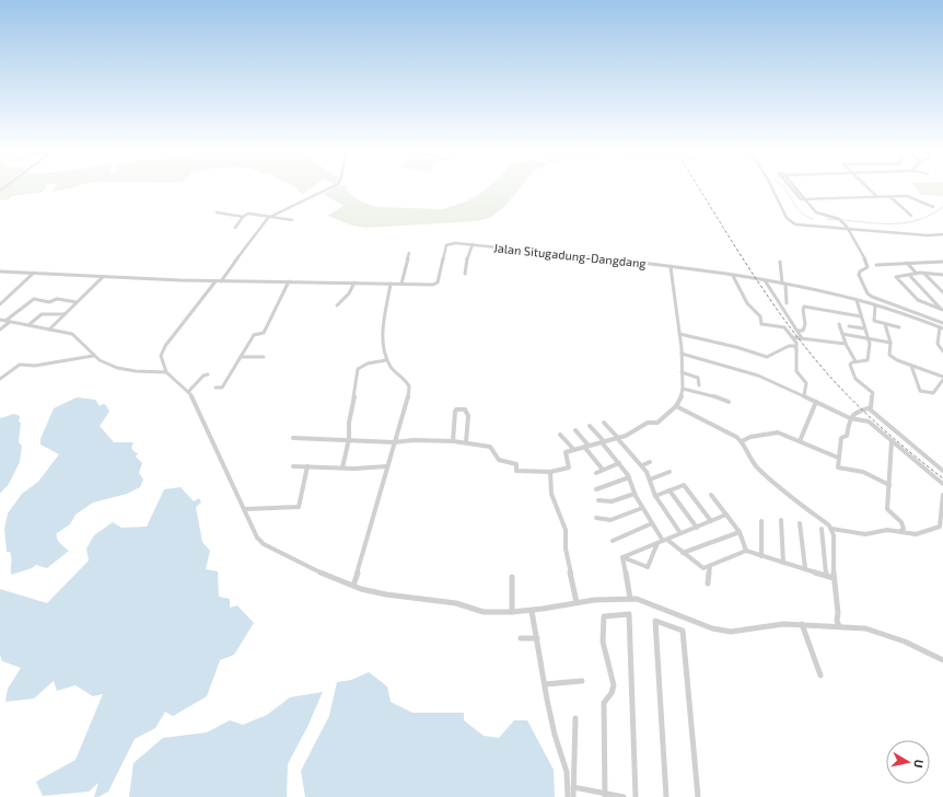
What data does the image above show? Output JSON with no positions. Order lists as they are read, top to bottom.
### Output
{
  "streets": {
    "street": ["Jalan Situgadung-Dangdang"]
  },
  "north": "right"
}
